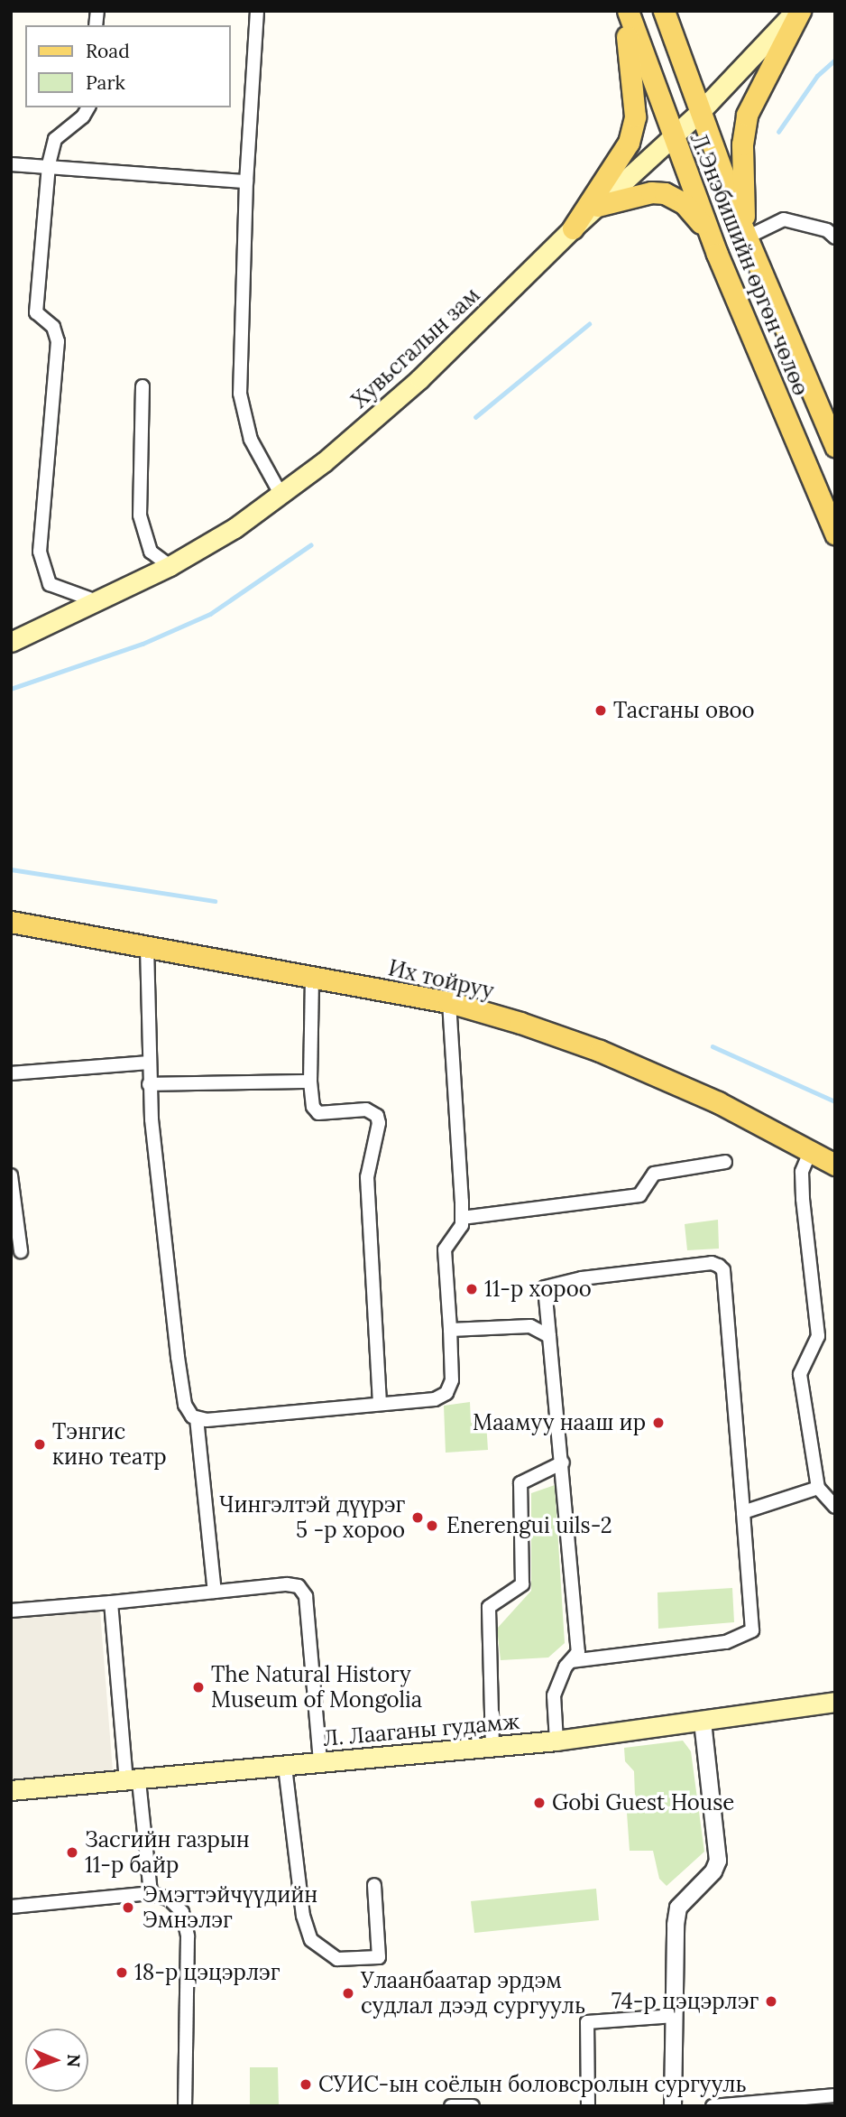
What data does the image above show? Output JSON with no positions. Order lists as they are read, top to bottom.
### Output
{
  "streets": {
    "main road": [
      "Л.Энэбишийн өргөн чөлөө",
      "Хувьсгалын зам",
      "Их тойруу",
      "Л. Лааганы гудамж"
    ]
  },
  "crossings": [
    ["Л.Энэбишийн өргөн чөлөө", "Хувьсгалын зам"]
  ],
  "places": [
    "Тасганы овоо",
    "11-р хороо",
    "Маамуу нааш ир",
    "Тэнгис кино театр",
    "Чингэлтэй дүүрэг 5 -р хороо",
    "Enerengui uils-2",
    "The Natural History Museum of Mongolia",
    "Gobi Guest House",
    "Засгийн газрын 11-р байр",
    "Эмэгтэйчүүдийн Эмнэлэг",
    "18-р цэцэрлэг",
    "Улаанбаатар эрдэм судлал дээд сургууль",
    "74-р цэцэрлэг",
    "СУИС-ын соёлын боловсролын сургууль"
  ],
  "legend": ["Road", "Park"],
  "north": "right"
}
